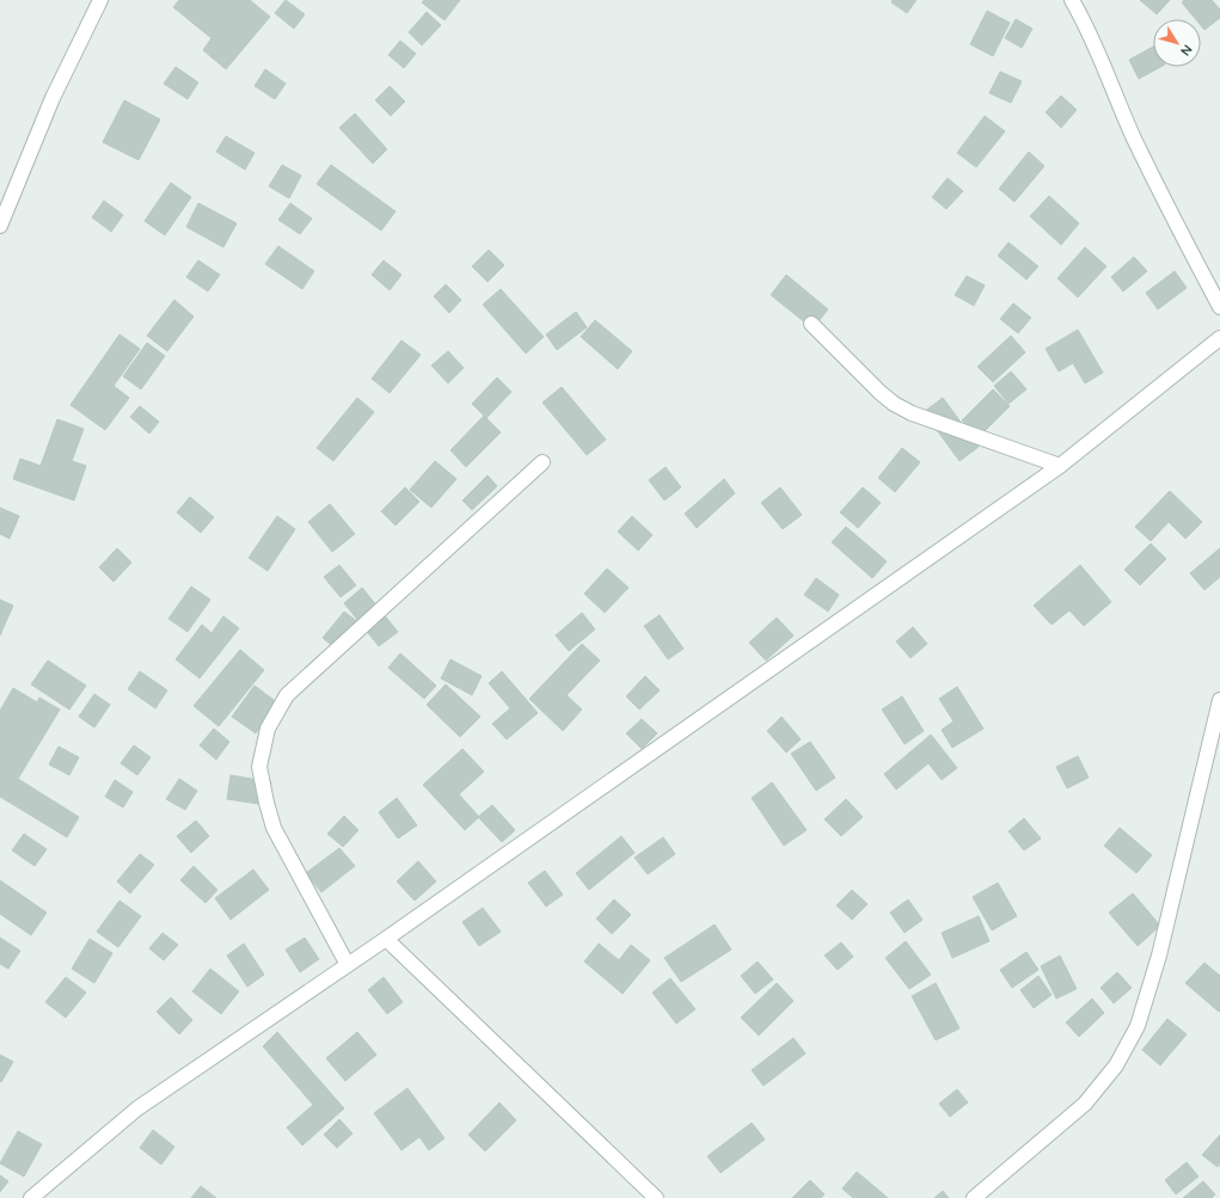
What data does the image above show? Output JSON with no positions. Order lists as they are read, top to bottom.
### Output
{
  "north": "bottom right"
}
